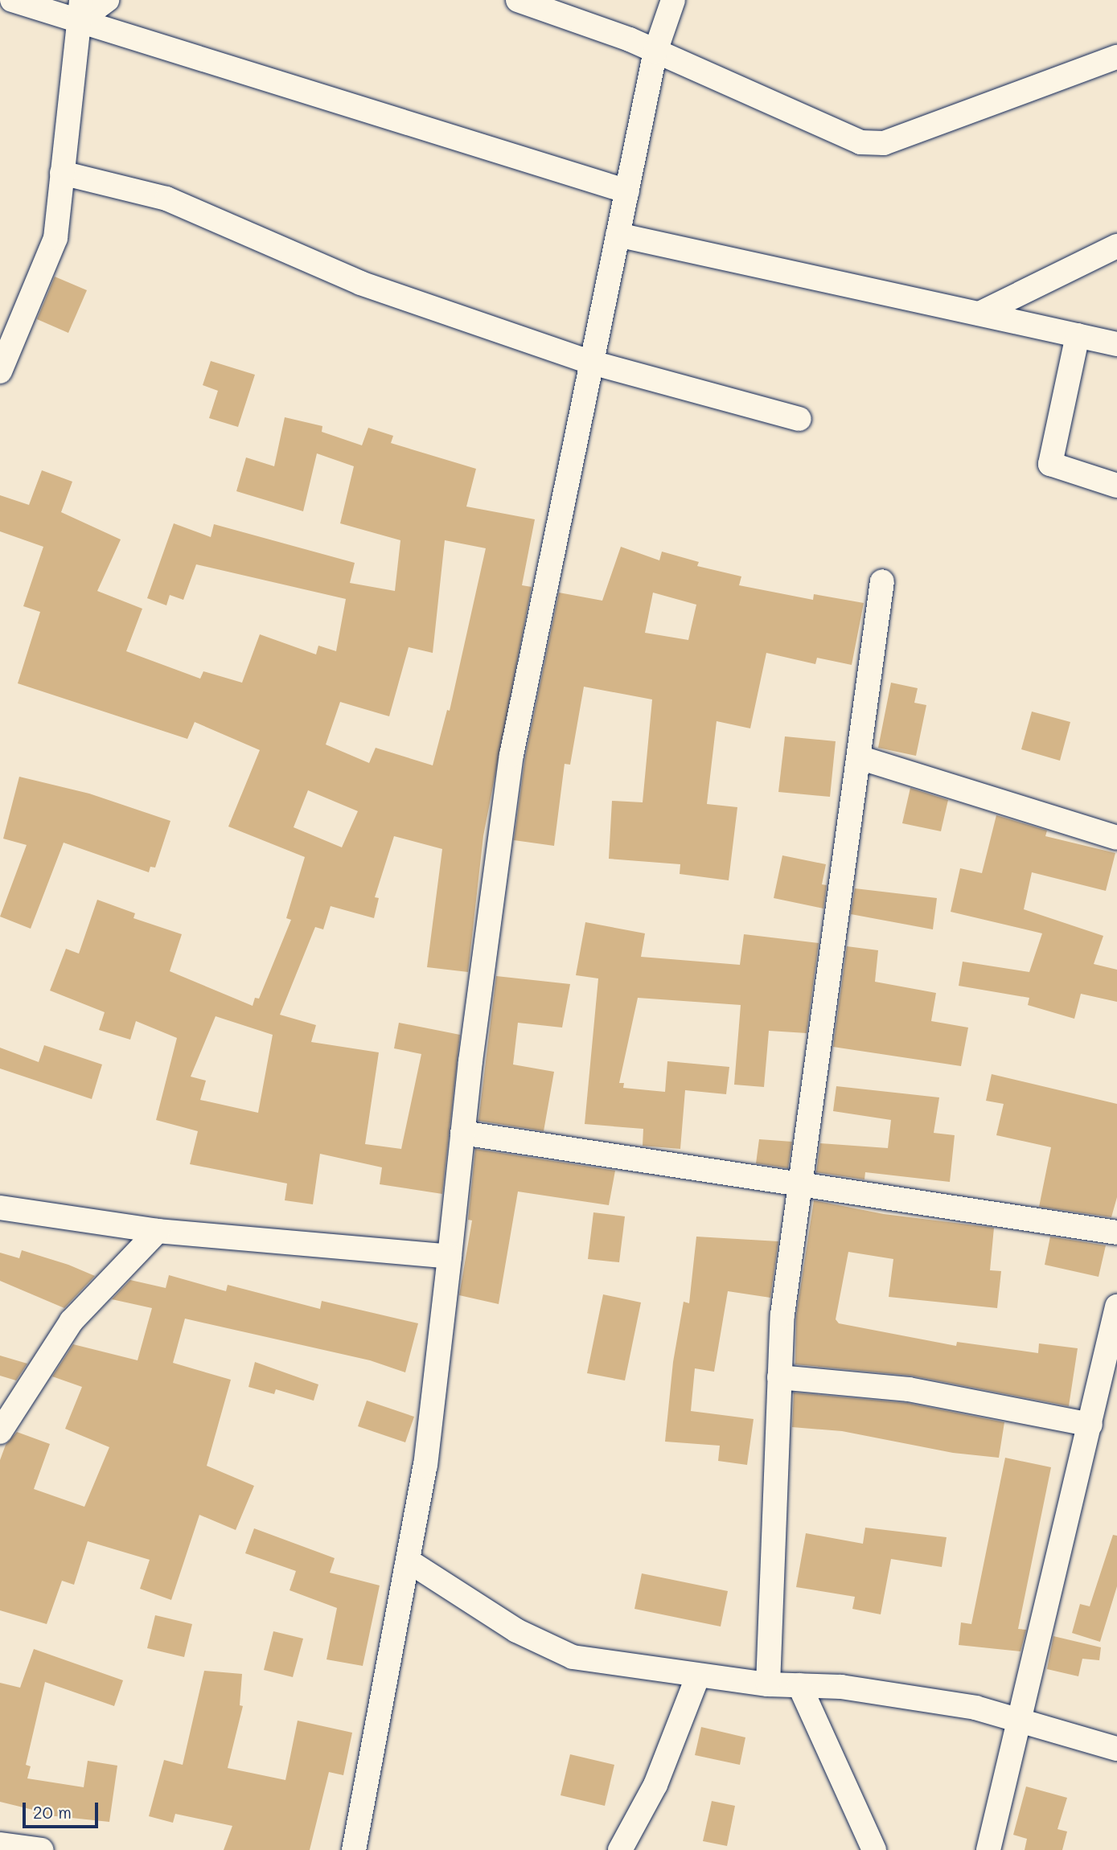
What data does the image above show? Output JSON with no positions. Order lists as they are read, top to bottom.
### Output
{
  "scale_bar": "20 m"
}
